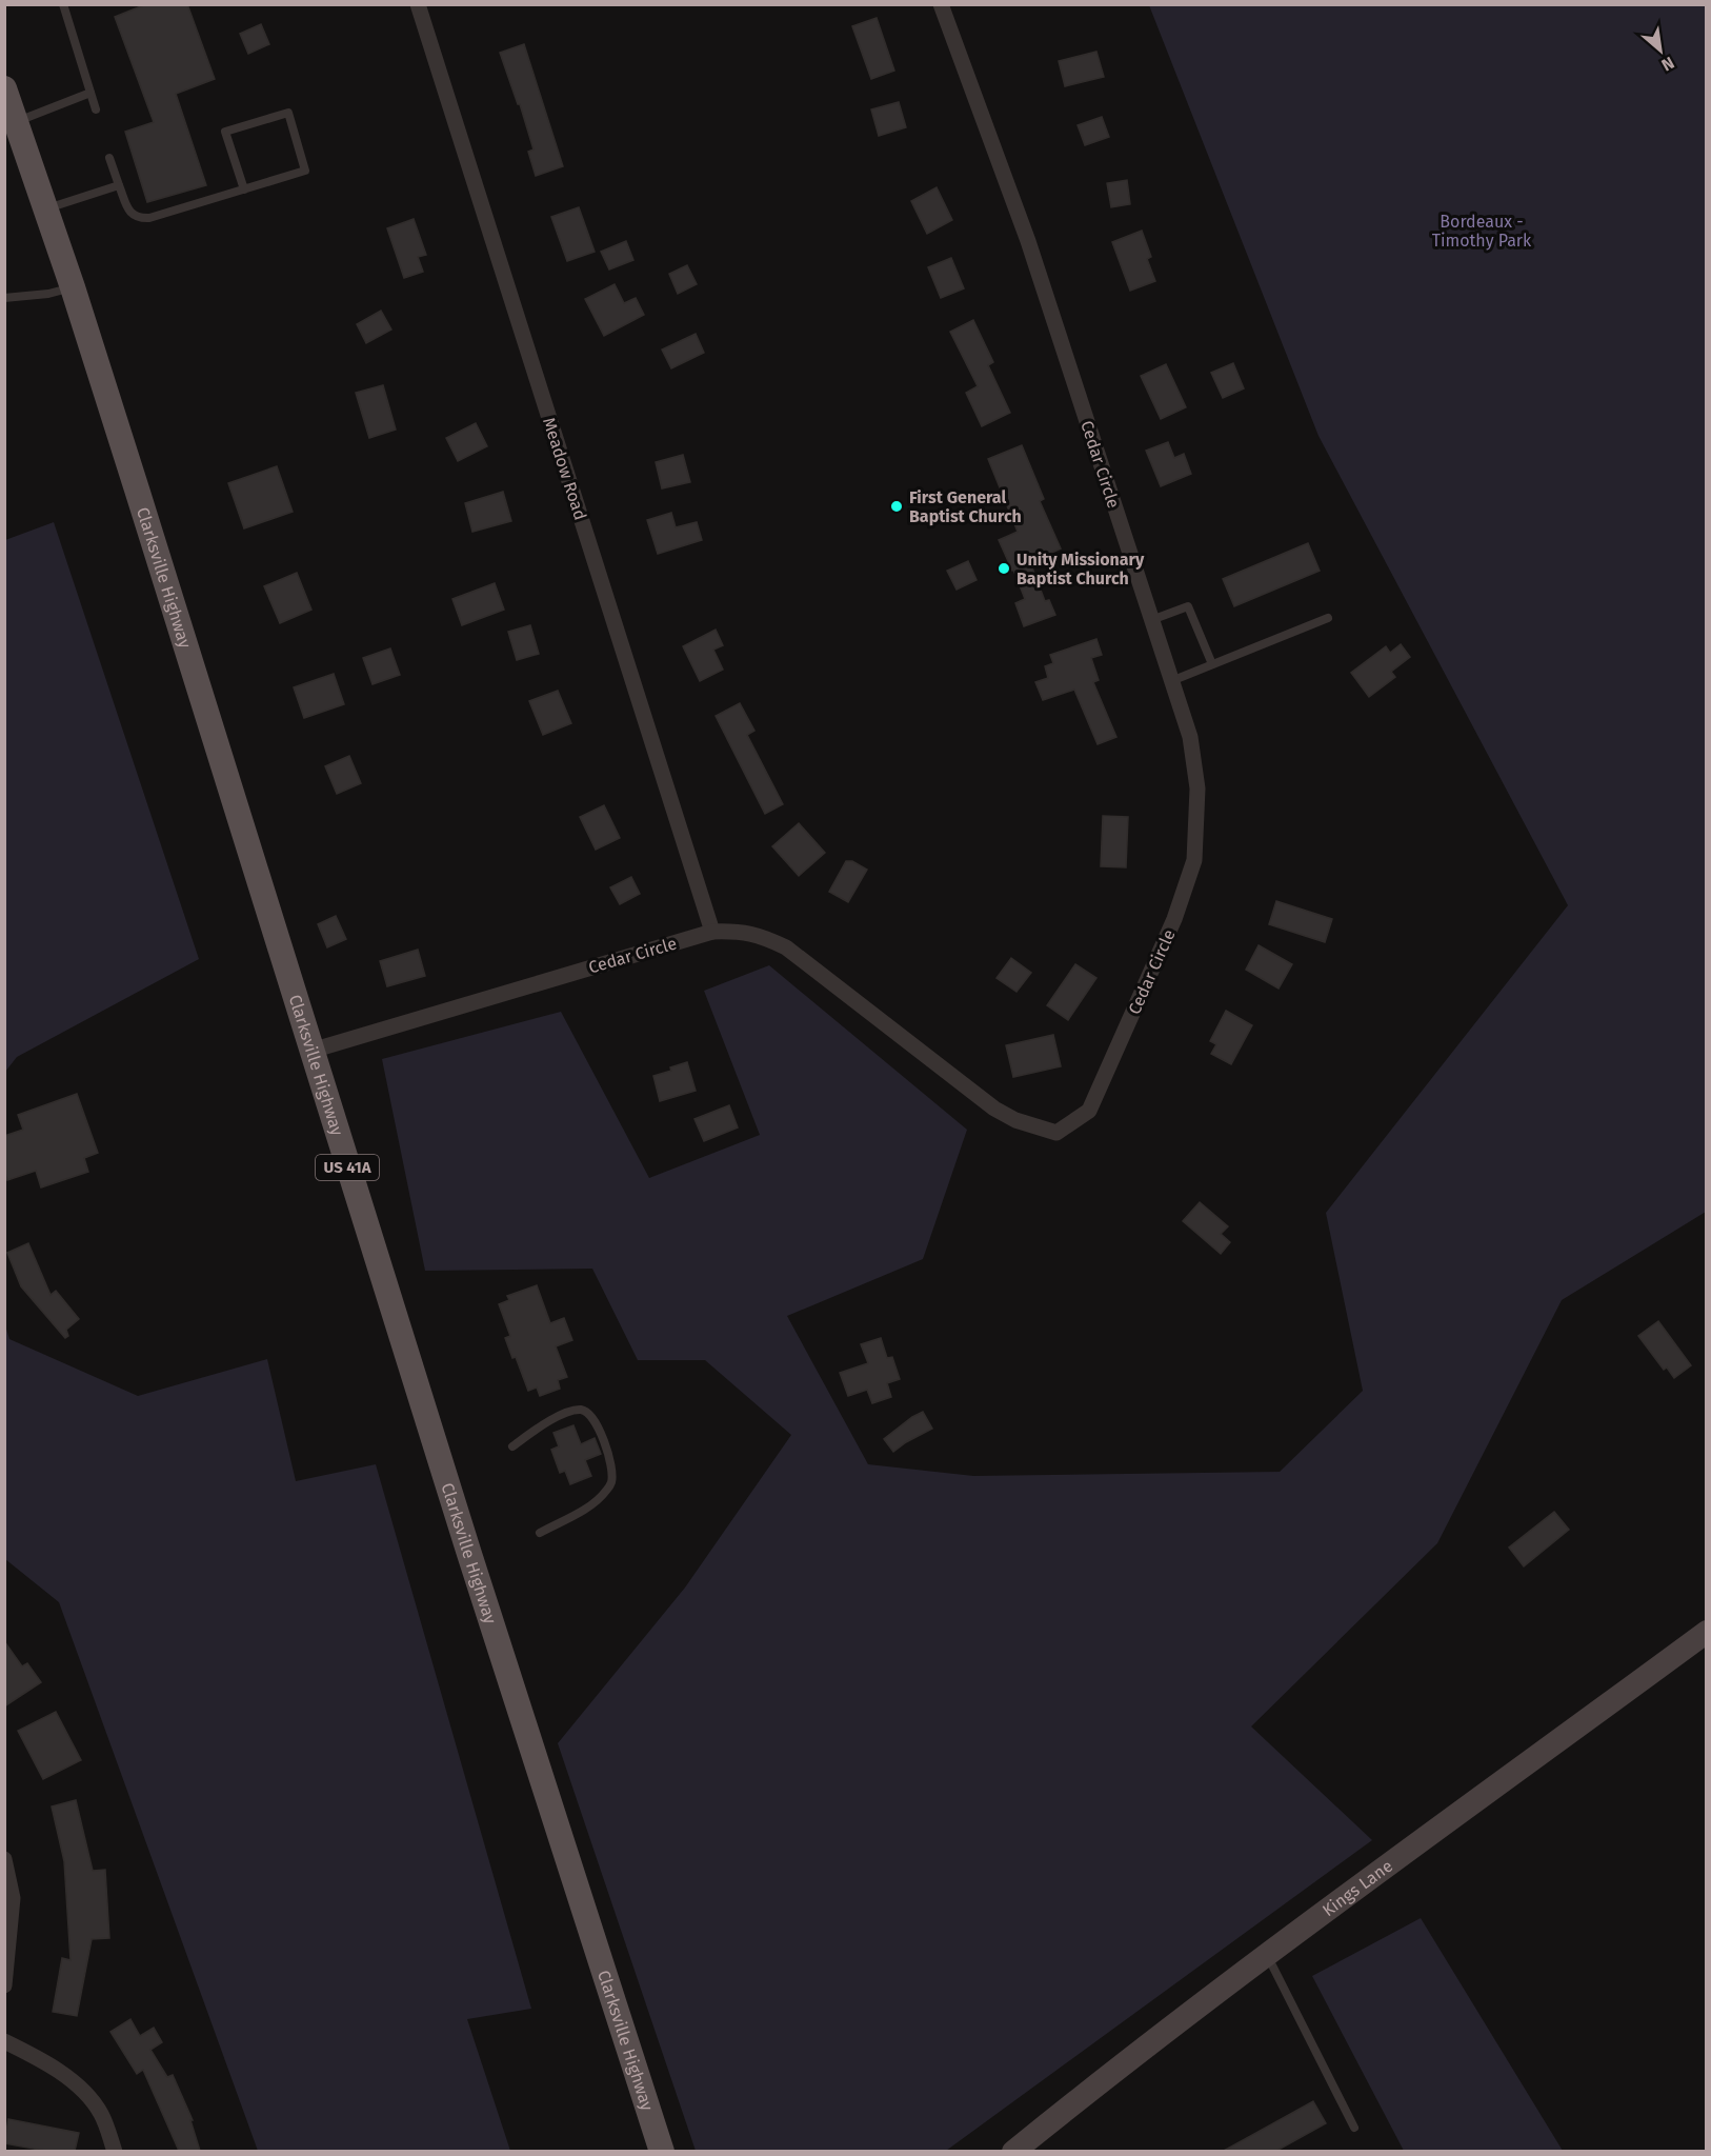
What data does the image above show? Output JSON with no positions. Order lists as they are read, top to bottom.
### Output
{
  "streets": {
    "main road": ["Clarksville Highway", "US 41A"],
    "street": ["Cedar Circle", "Meadow Road", "Kings Lane"]
  },
  "crossings": [
    ["Cedar Circle", "Meadow Road"],
    ["Cedar Circle", "Clarksville Highway"]
  ],
  "parks": ["Bordeaux - Timothy Park"],
  "places": ["First General Baptist Church", "Unity Missionary Baptist Church"],
  "north": "bottom right"
}
